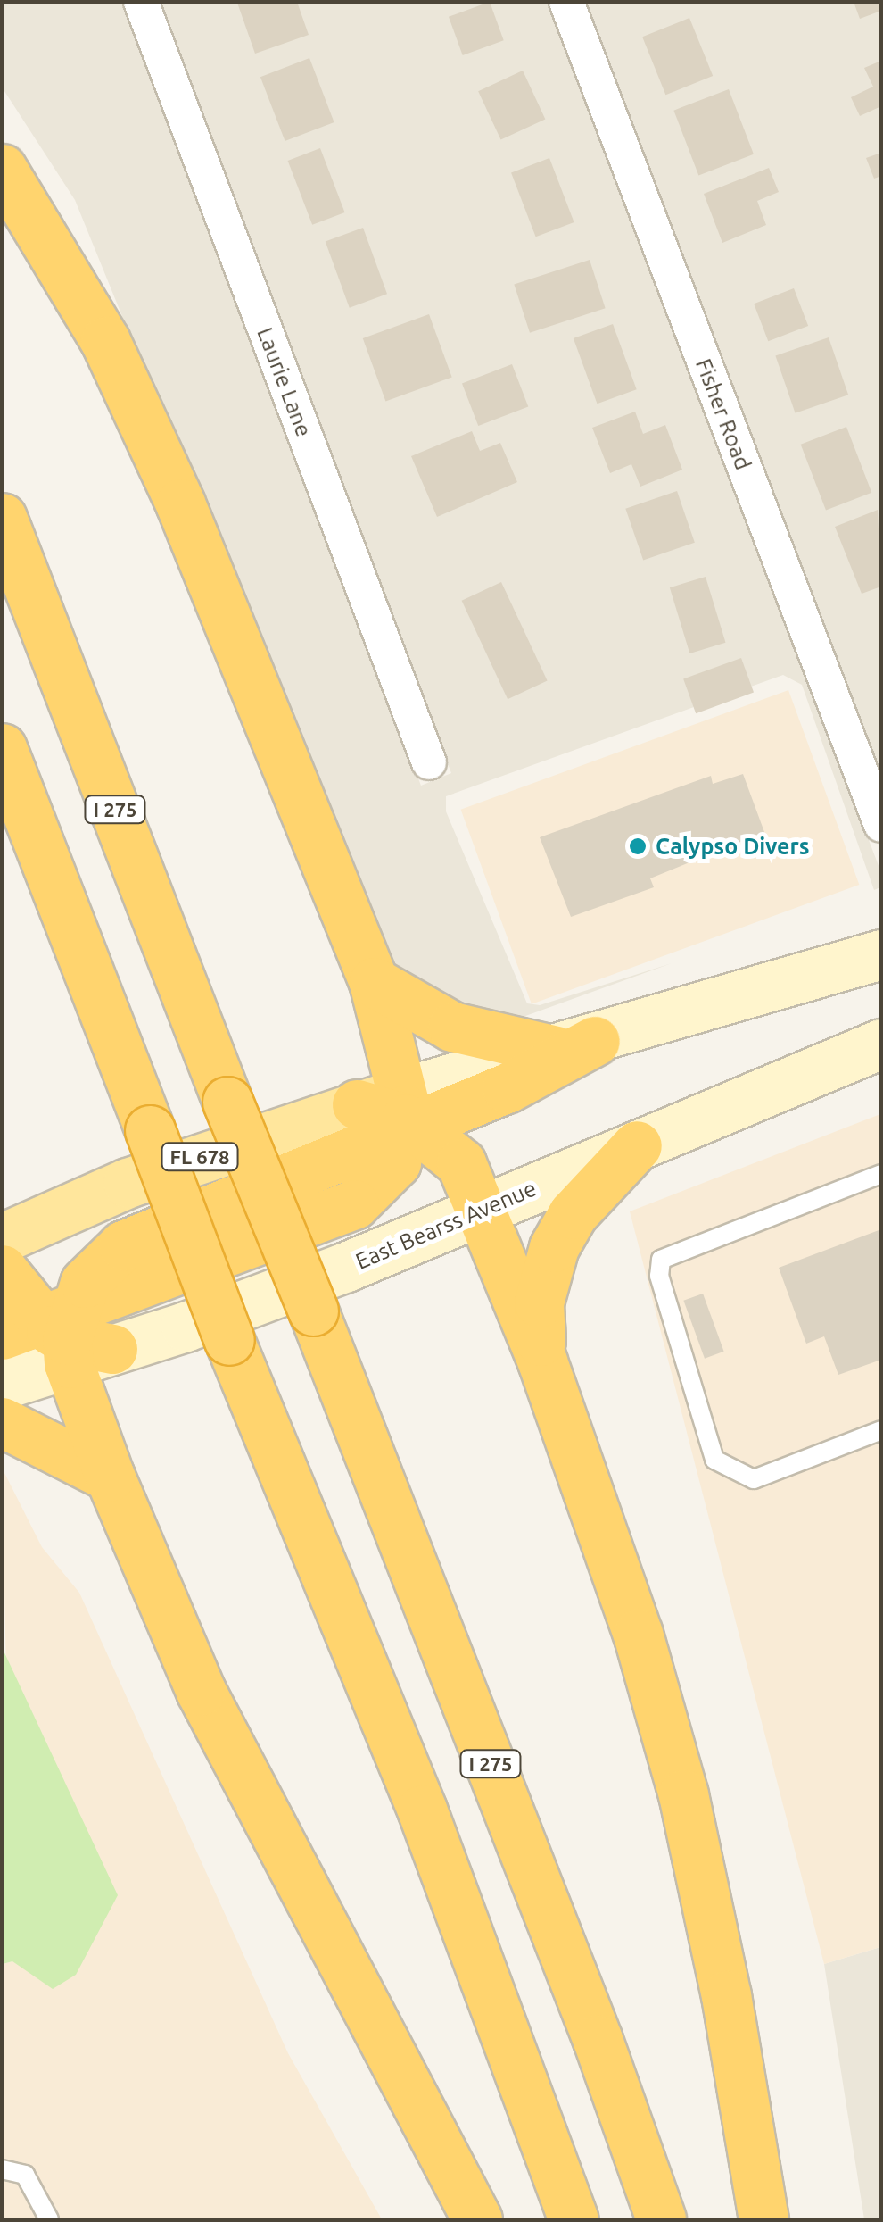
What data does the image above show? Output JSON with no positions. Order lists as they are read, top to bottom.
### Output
{
  "streets": {
    "highway": ["I 275"],
    "main road": ["FL 678", "East Bearss Avenue"],
    "street": ["Laurie Lane", "Fisher Road"]
  },
  "places": ["Calypso Divers"]
}
